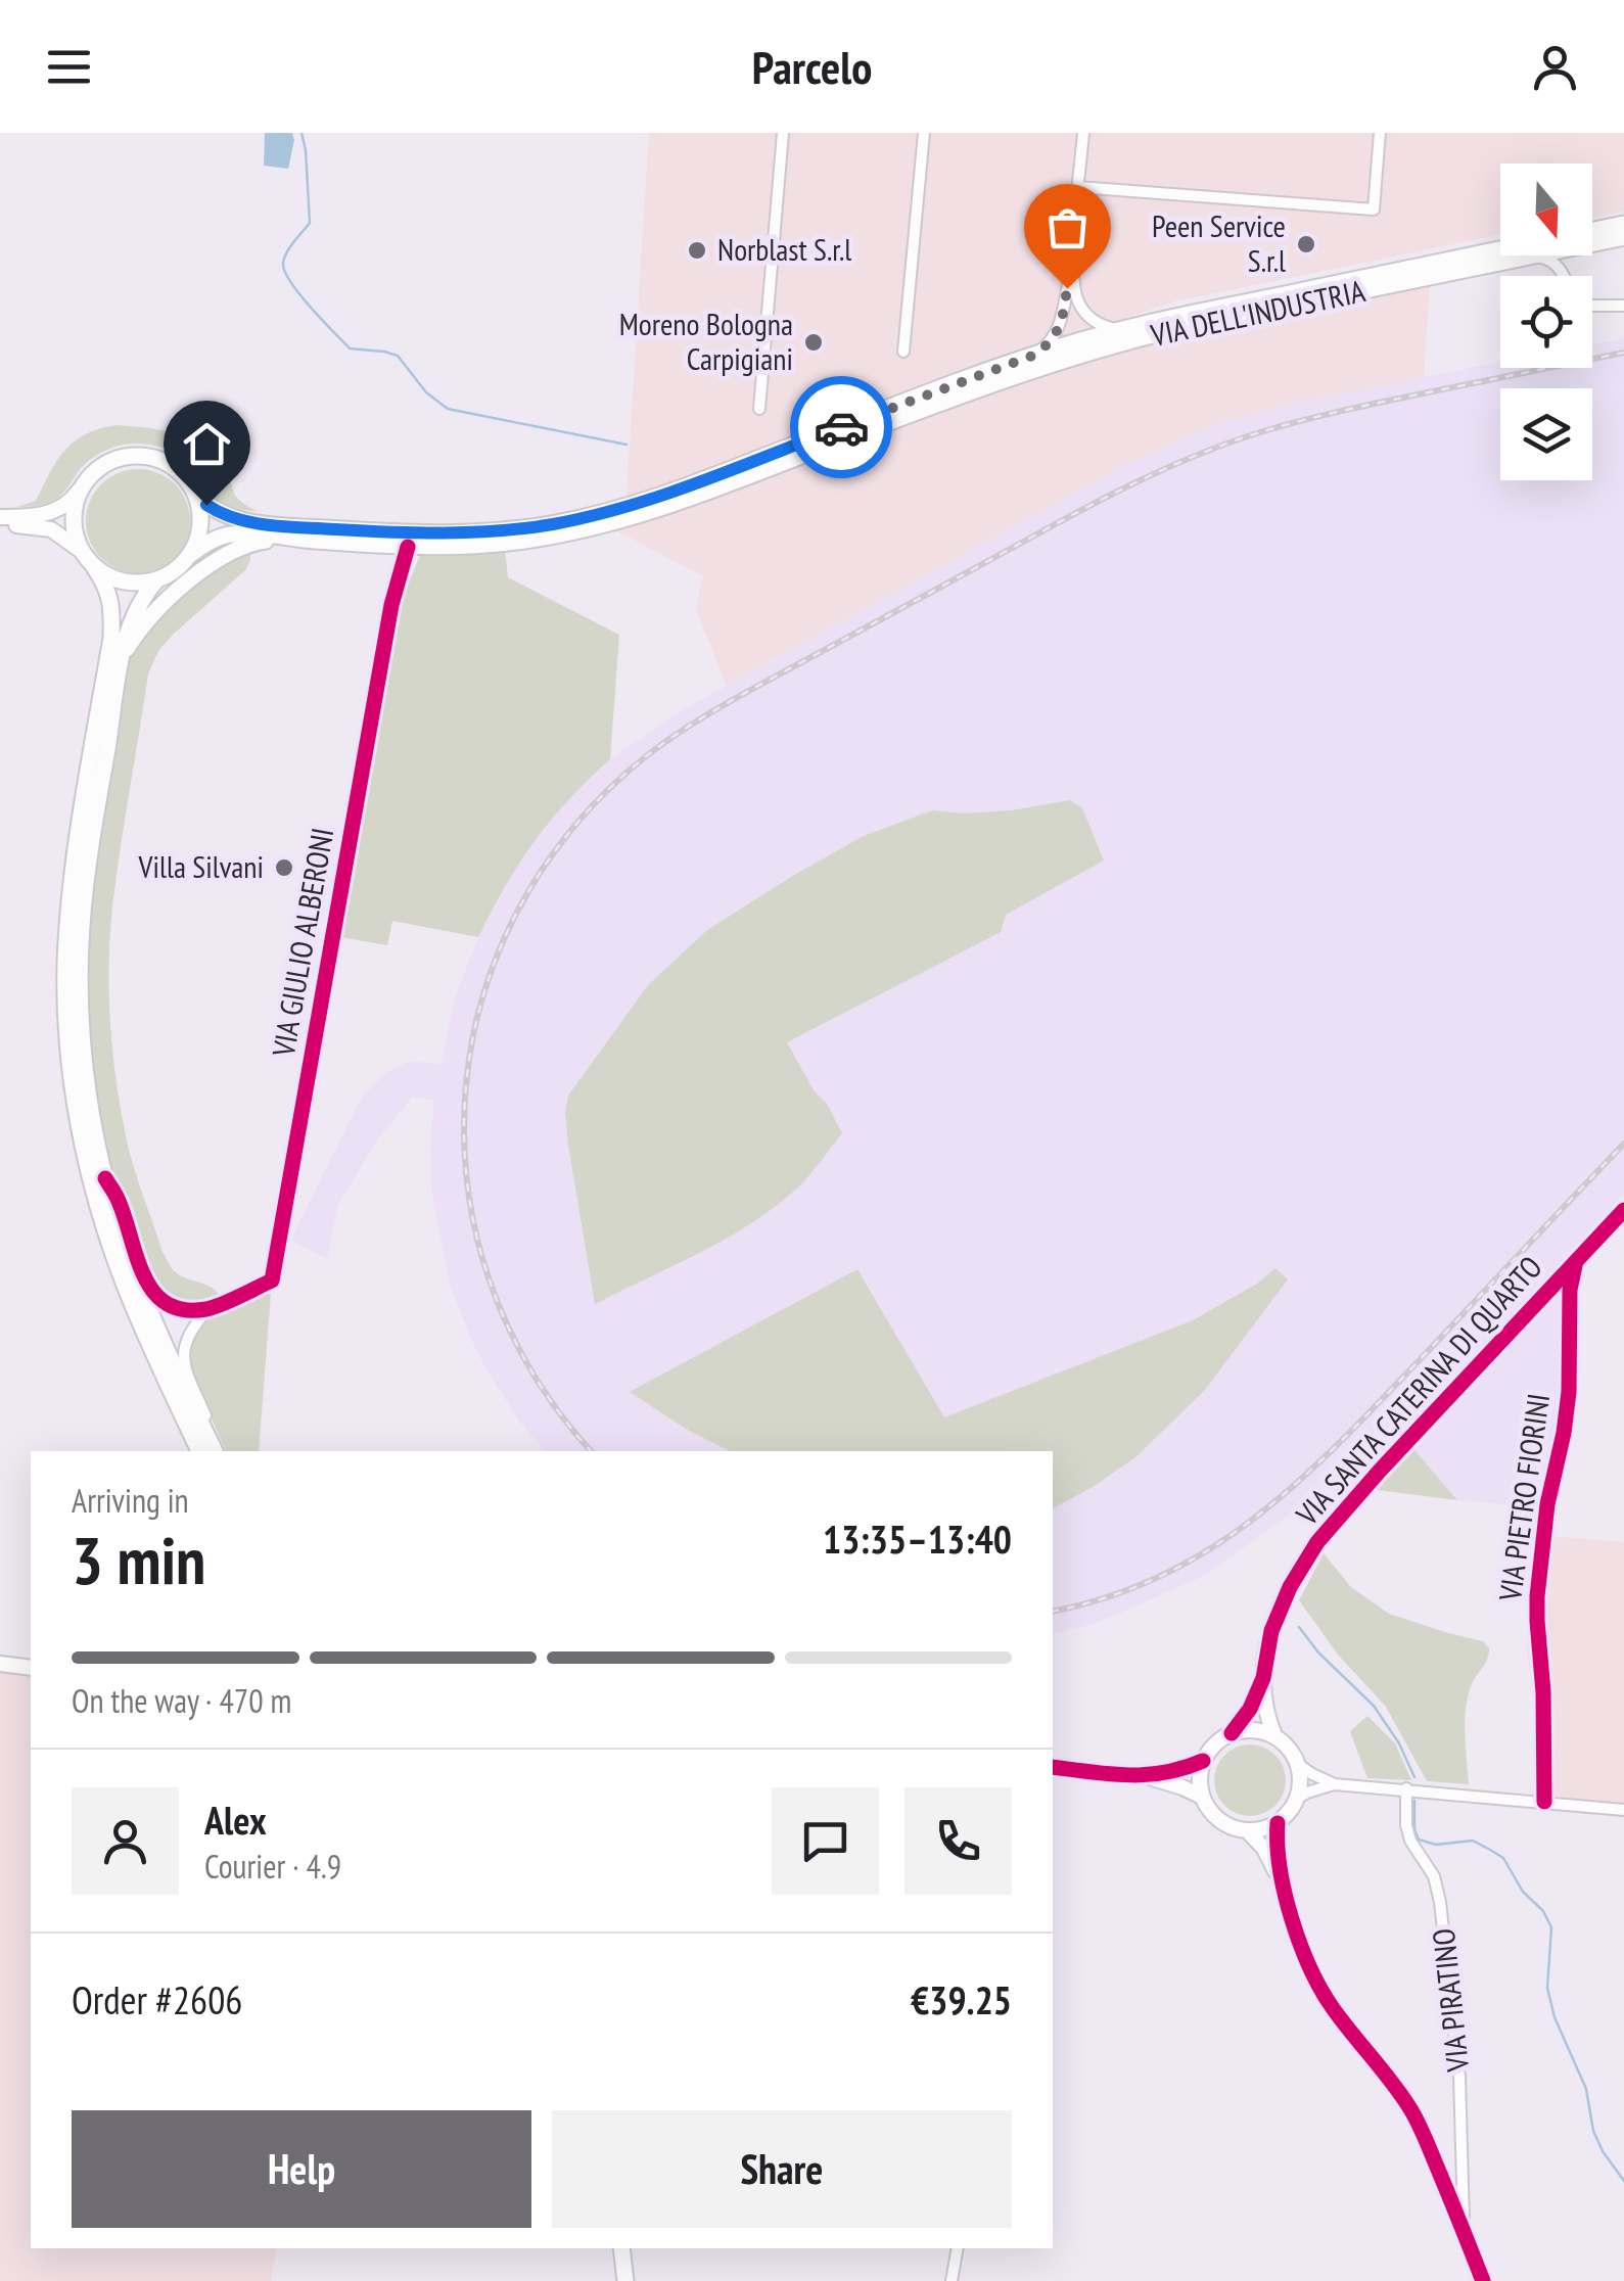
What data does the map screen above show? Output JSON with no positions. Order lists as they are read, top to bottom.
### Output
{
  "streets": {
    "main road": ["VIA DELL'INDUSTRIA", "VIA SANTA CATERINA DI QUARTO"],
    "street": ["VIA GIULIO ALBERONI", "VIA PIETRO FIORINI", "VIA PIRATINO"]
  },
  "crossings": [
    ["VIA DELL'INDUSTRIA", "VIA GIULIO ALBERONI"],
    ["VIA SANTA CATERINA DI QUARTO", "VIA PIETRO FIORINI"]
  ],
  "places": [
    "Peen Service S.r.l",
    "Norblast S.r.l",
    "Moreno Bologna Carpigiani",
    "Villa Silvani"
  ],
  "north": "bottom",
  "page": {
    "header": "Parcelo",
    "heading": ["3 min", "Arriving in", "13:35–13:40"],
    "panel": [
      "Alex",
      "Courier · 4.9",
      "Order #2606",
      "€39.25"
    ],
    "bar": "On the way · 470 m",
    "buttons": ["Help", "Share"]
  }
}
